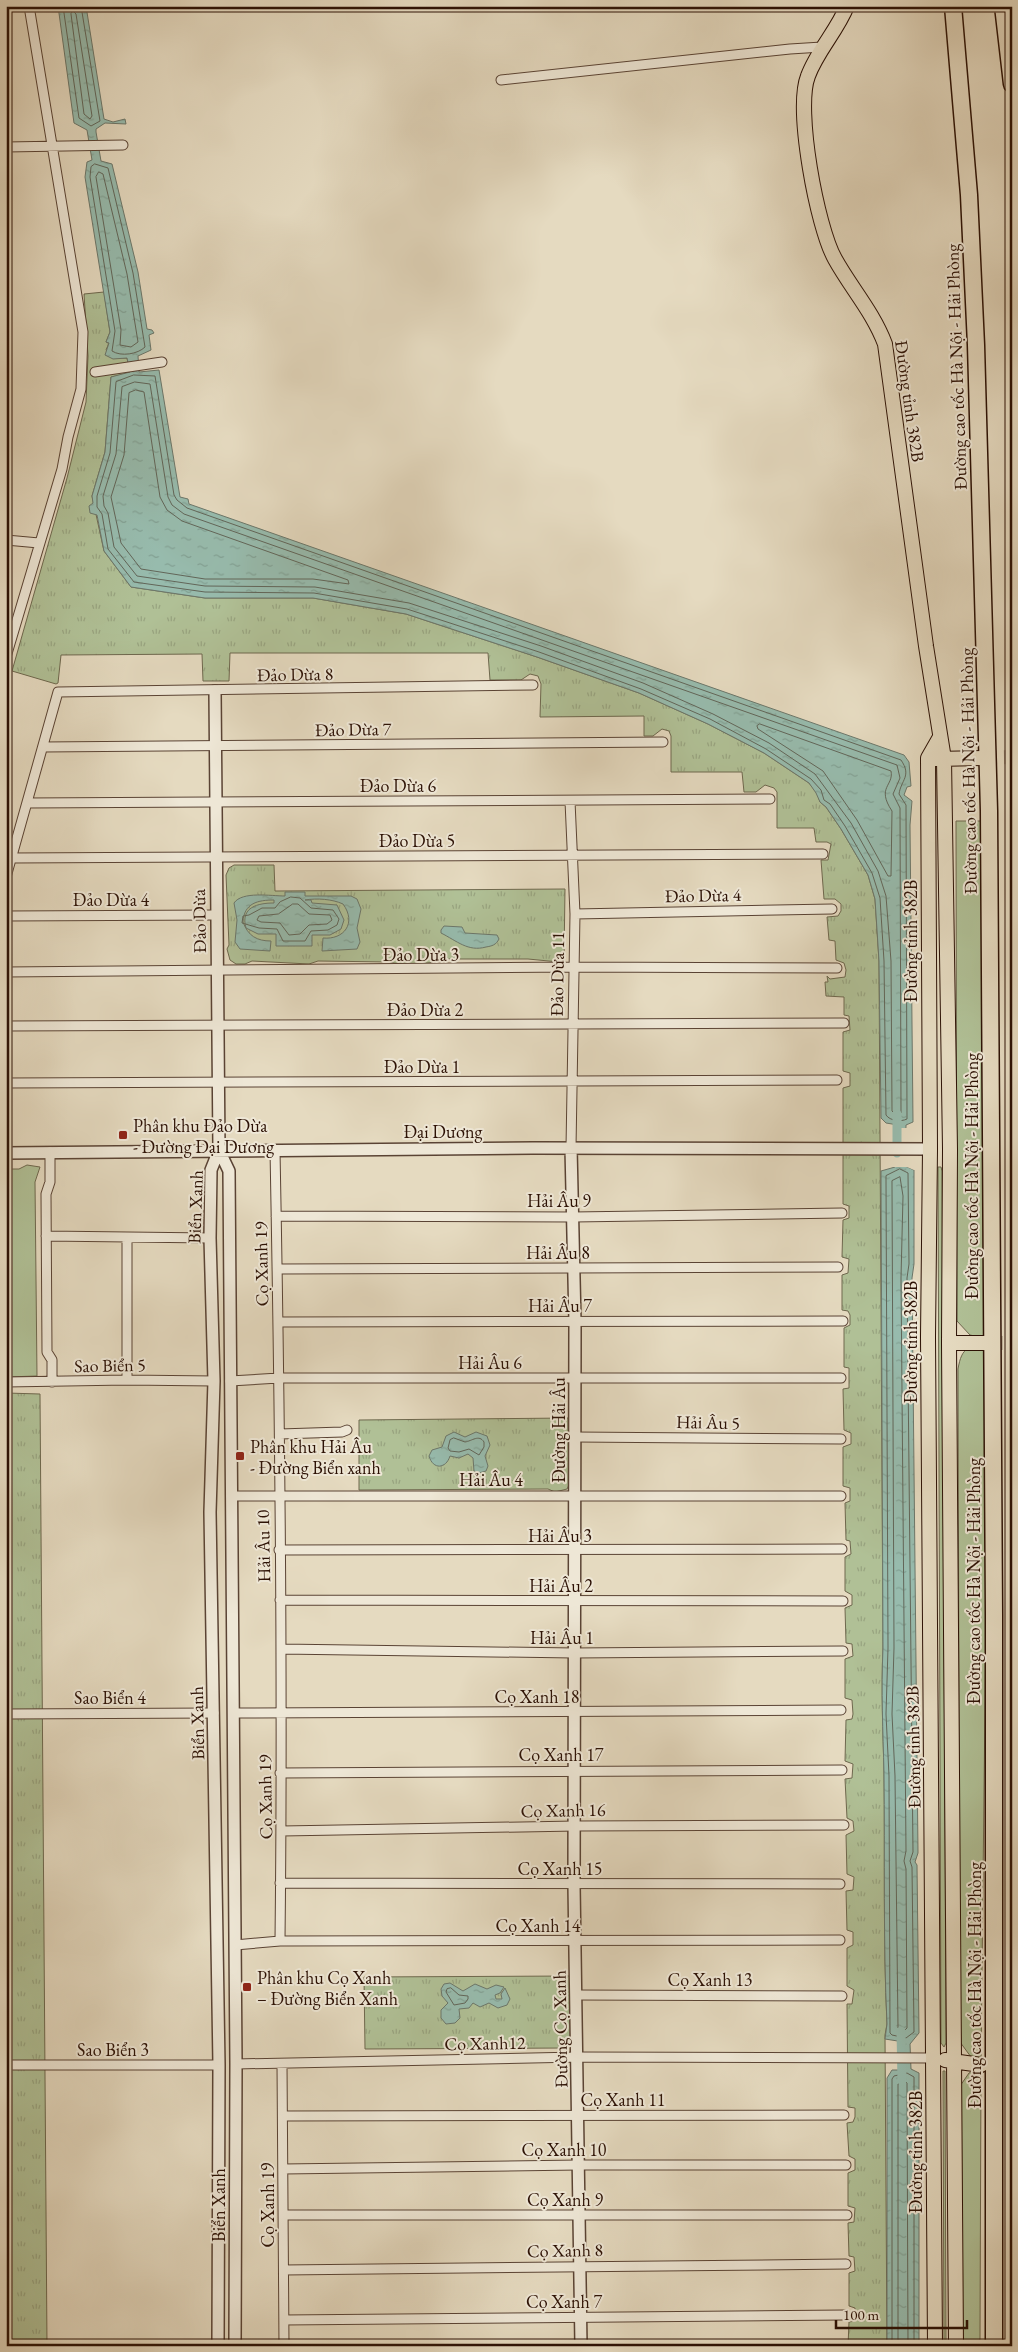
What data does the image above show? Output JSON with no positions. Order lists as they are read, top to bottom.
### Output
{
  "streets": {
    "highway": ["Đường cao tốc Hà Nội - Hải Phòng"],
    "main road": ["Đường tỉnh 382B"],
    "street": [
      "Đảo Dừa 8",
      "Đảo Dừa 7",
      "Đảo Dừa 6",
      "Đảo Dừa 5",
      "Đảo Dừa 4",
      "Đảo Dừa",
      "Đảo Dừa 3",
      "Đảo Dừa 11",
      "Đảo Dừa 2",
      "Đảo Dừa 1",
      "Đại Dương",
      "Hải Âu 9",
      "Biển Xanh",
      "Hải Âu 8",
      "Cọ Xanh 19",
      "Hải Âu 7",
      "Hải Âu 6",
      "Sao Biển 5",
      "Hải Âu 5",
      "Đường Hải Âu",
      "Hải Âu 4",
      "Hải Âu 3",
      "Hải Âu 10",
      "Hải Âu 2",
      "Hải Âu 1",
      "Cọ Xanh 18",
      "Sao Biển 4",
      "Cọ Xanh 17",
      "Cọ Xanh 16",
      "Cọ Xanh 15",
      "Cọ Xanh 14",
      "Cọ Xanh 13",
      "Đường Cọ Xanh",
      "Cọ Xanh12",
      "Sao Biển 3",
      "Cọ Xanh 11",
      "Cọ Xanh 10",
      "Cọ Xanh 9",
      "Cọ Xanh 8",
      "Cọ Xanh 7"
    ]
  },
  "crossings": [
    ["Đường tỉnh 382B", "Đại Dương"],
    ["Đường tỉnh 382B", "Cọ Xanh12"],
    ["Đảo Dừa 8", "Đảo Dừa 7"],
    ["Đảo Dừa 8", "Đảo Dừa"],
    ["Đảo Dừa 7", "Đảo Dừa"],
    ["Đảo Dừa 6", "Đảo Dừa"],
    ["Đảo Dừa 6", "Đảo Dừa 11"],
    ["Đảo Dừa 5", "Đảo Dừa"],
    ["Đảo Dừa 5", "Đảo Dừa 11"],
    ["Đảo Dừa 4", "Đảo Dừa"],
    ["Đảo Dừa 4", "Đảo Dừa 11"],
    ["Đảo Dừa", "Đảo Dừa 3"],
    ["Đảo Dừa", "Đảo Dừa 2"],
    ["Đảo Dừa", "Đảo Dừa 1"],
    ["Đảo Dừa", "Đại Dương"],
    ["Đảo Dừa", "Biển Xanh"],
    ["Đảo Dừa 3", "Đảo Dừa 11"],
    ["Đảo Dừa 11", "Đảo Dừa 2"],
    ["Đảo Dừa 11", "Đảo Dừa 1"],
    ["Đảo Dừa 11", "Đại Dương"],
    ["Đảo Dừa 11", "Đường Hải Âu"],
    ["Đại Dương", "Biển Xanh"],
    ["Đại Dương", "Cọ Xanh 19"],
    ["Đại Dương", "Đường Hải Âu"],
    ["Hải Âu 9", "Cọ Xanh 19"],
    ["Hải Âu 9", "Đường Hải Âu"],
    ["Biển Xanh", "Hải Âu 6"],
    ["Biển Xanh", "Sao Biển 5"],
    ["Biển Xanh", "Hải Âu 4"],
    ["Biển Xanh", "Cọ Xanh 18"],
    ["Biển Xanh", "Sao Biển 4"],
    ["Biển Xanh", "Cọ Xanh 14"],
    ["Biển Xanh", "Cọ Xanh12"],
    ["Biển Xanh", "Sao Biển 3"],
    ["Hải Âu 8", "Cọ Xanh 19"],
    ["Hải Âu 8", "Đường Hải Âu"],
    ["Cọ Xanh 19", "Hải Âu 7"],
    ["Cọ Xanh 19", "Hải Âu 6"],
    ["Cọ Xanh 19", "Hải Âu 10"],
    ["Cọ Xanh 19", "Cọ Xanh 18"],
    ["Cọ Xanh 19", "Cọ Xanh 17"],
    ["Cọ Xanh 19", "Cọ Xanh 16"],
    ["Cọ Xanh 19", "Cọ Xanh 15"],
    ["Cọ Xanh 19", "Cọ Xanh 14"],
    ["Cọ Xanh 19", "Cọ Xanh12"],
    ["Cọ Xanh 19", "Cọ Xanh 11"],
    ["Cọ Xanh 19", "Cọ Xanh 10"],
    ["Cọ Xanh 19", "Cọ Xanh 9"],
    ["Cọ Xanh 19", "Cọ Xanh 8"],
    ["Cọ Xanh 19", "Cọ Xanh 7"],
    ["Hải Âu 7", "Đường Hải Âu"],
    ["Hải Âu 6", "Đường Hải Âu"],
    ["Hải Âu 6", "Hải Âu 10"],
    ["Hải Âu 5", "Đường Hải Âu"],
    ["Đường Hải Âu", "Hải Âu 4"],
    ["Đường Hải Âu", "Hải Âu 3"],
    ["Đường Hải Âu", "Hải Âu 2"],
    ["Đường Hải Âu", "Hải Âu 1"],
    ["Đường Hải Âu", "Cọ Xanh 18"],
    ["Đường Hải Âu", "Đường Cọ Xanh"],
    ["Hải Âu 4", "Hải Âu 10"],
    ["Hải Âu 3", "Hải Âu 10"],
    ["Hải Âu 10", "Hải Âu 2"],
    ["Hải Âu 10", "Hải Âu 1"],
    ["Hải Âu 10", "Cọ Xanh 18"],
    ["Cọ Xanh 18", "Đường Cọ Xanh"],
    ["Cọ Xanh 17", "Đường Cọ Xanh"],
    ["Cọ Xanh 16", "Đường Cọ Xanh"],
    ["Cọ Xanh 15", "Đường Cọ Xanh"],
    ["Cọ Xanh 14", "Đường Cọ Xanh"],
    ["Cọ Xanh 13", "Đường Cọ Xanh"],
    ["Đường Cọ Xanh", "Cọ Xanh12"],
    ["Đường Cọ Xanh", "Cọ Xanh 11"],
    ["Đường Cọ Xanh", "Cọ Xanh 10"],
    ["Đường Cọ Xanh", "Cọ Xanh 9"],
    ["Đường Cọ Xanh", "Cọ Xanh 8"],
    ["Đường Cọ Xanh", "Cọ Xanh 7"]
  ],
  "places": {
    "transit": ["Phân khu Đảo Dừa - Đường Đại Dương", "Phân khu Hải Âu - Đường Biển xanh", "Phân khu Cọ Xanh – Đường Biển Xanh"]
  },
  "scale_bar": "100 m"
}
